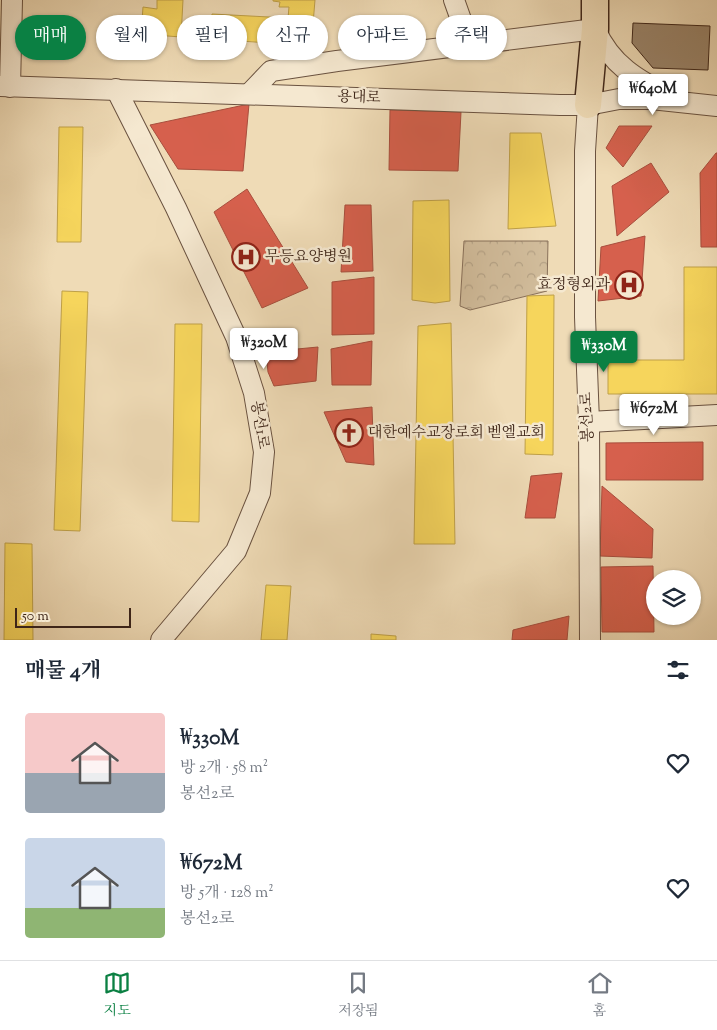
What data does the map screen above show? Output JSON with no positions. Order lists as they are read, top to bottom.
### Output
{
  "streets": {
    "street": ["용대로", "봉선2로", "봉선1로"]
  },
  "crossings": [
    ["용대로", "봉선2로"],
    ["용대로", "봉선1로"]
  ],
  "places": {
    "hospital": ["무등요양병원", "효정형외과"],
    "church": ["대한예수교장로회 벧엘교회"]
  },
  "scale_bar": "50 m",
  "page": {
    "chip": [
      "매매",
      "월세",
      "필터",
      "신규",
      "아파트",
      "주택"
    ],
    "price": [
      "₩640M",
      "₩320M",
      "₩330M",
      "₩672M"
    ],
    "scale": "50 m",
    "heading": "매물 4개",
    "list": [
      {
        "name": "₩330M",
        "note": "방 2개 · 58 m² · 봉선2로"
      },
      {
        "name": "₩672M",
        "note": "방 5개 · 128 m² · 봉선2로"
      }
    ],
    "tabs": ["지도", "저장됨", "홈"]
  }
}
